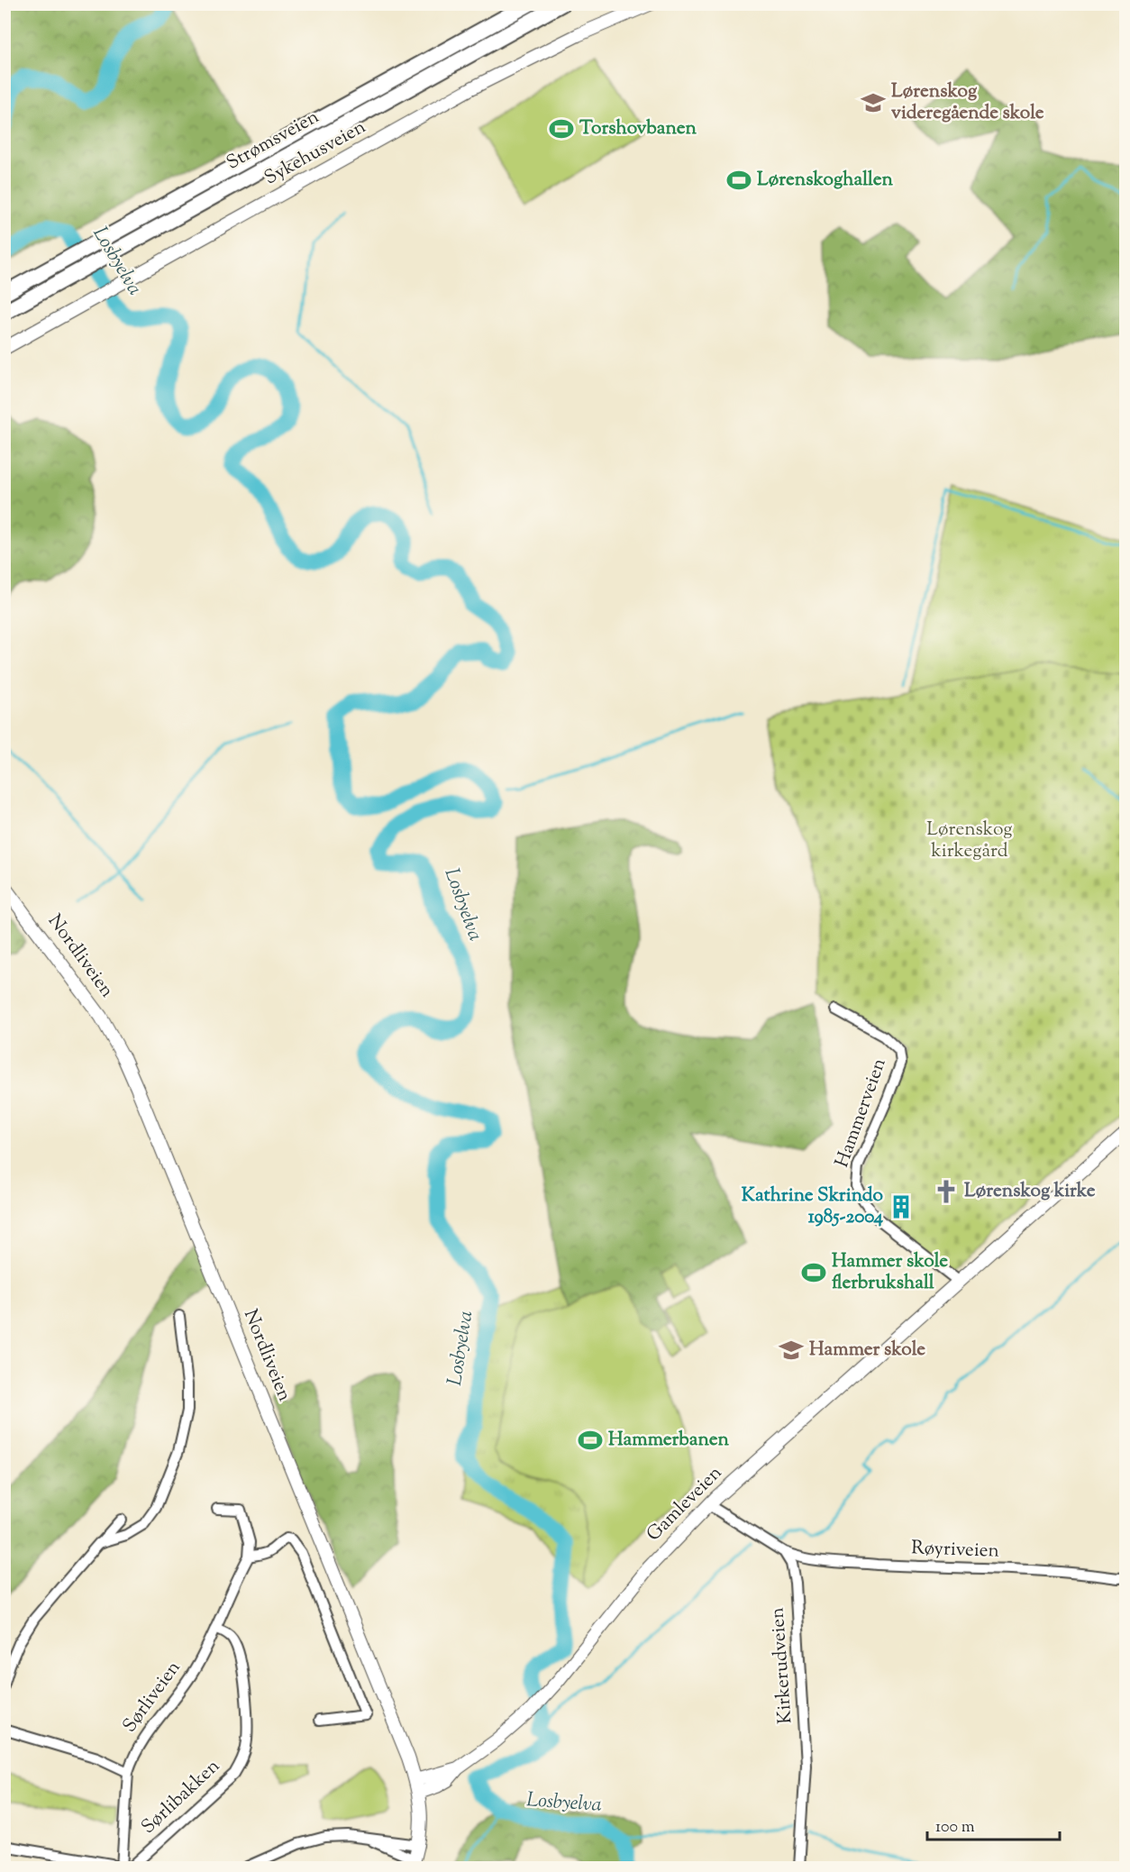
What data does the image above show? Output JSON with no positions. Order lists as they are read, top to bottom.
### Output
{
  "streets": {
    "highway": ["Strømsveien"],
    "main road": ["Sykehusveien", "Nordliveien", "Gamleveien"],
    "street": [
      "Hammerveien",
      "Røyriveien",
      "Kirkerudveien",
      "Sørliveien",
      "Sørlibakken"
    ]
  },
  "crossings": [
    ["Nordliveien", "Gamleveien"],
    ["Hammerveien", "Gamleveien"],
    ["Røyriveien", "Kirkerudveien"],
    ["Sørliveien", "Sørlibakken"]
  ],
  "water": ["Losbyelva"],
  "parks": ["Lørenskog kirkegård"],
  "places": {
    "school or university": ["Lørenskog videregående skole", "Hammer skole"],
    "sports": [
      "Torshovbanen",
      "Lørenskoghallen",
      "Hammer skole flerbrukshall",
      "Hammerbanen"
    ],
    "church": ["Lørenskog kirke"],
    "building": ["Kathrine Skrindo 1985-2004"]
  },
  "scale_bar": "100 m"
}
